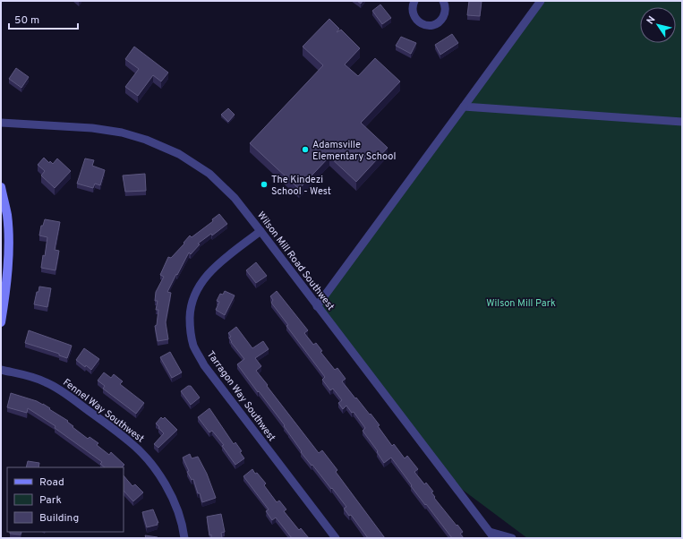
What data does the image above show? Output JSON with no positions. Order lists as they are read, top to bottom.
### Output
{
  "streets": {
    "street": ["Wilson Mill Road Southwest", "Tarragon Way Southwest", "Fennel Way Southwest"]
  },
  "crossings": [
    ["Wilson Mill Road Southwest", "Tarragon Way Southwest"]
  ],
  "parks": ["Wilson Mill Park"],
  "places": ["Adamsville Elementary School", "The Kindezi School - West"],
  "legend": ["Road", "Park", "Building"],
  "scale_bar": "50 m",
  "north": "top left"
}
